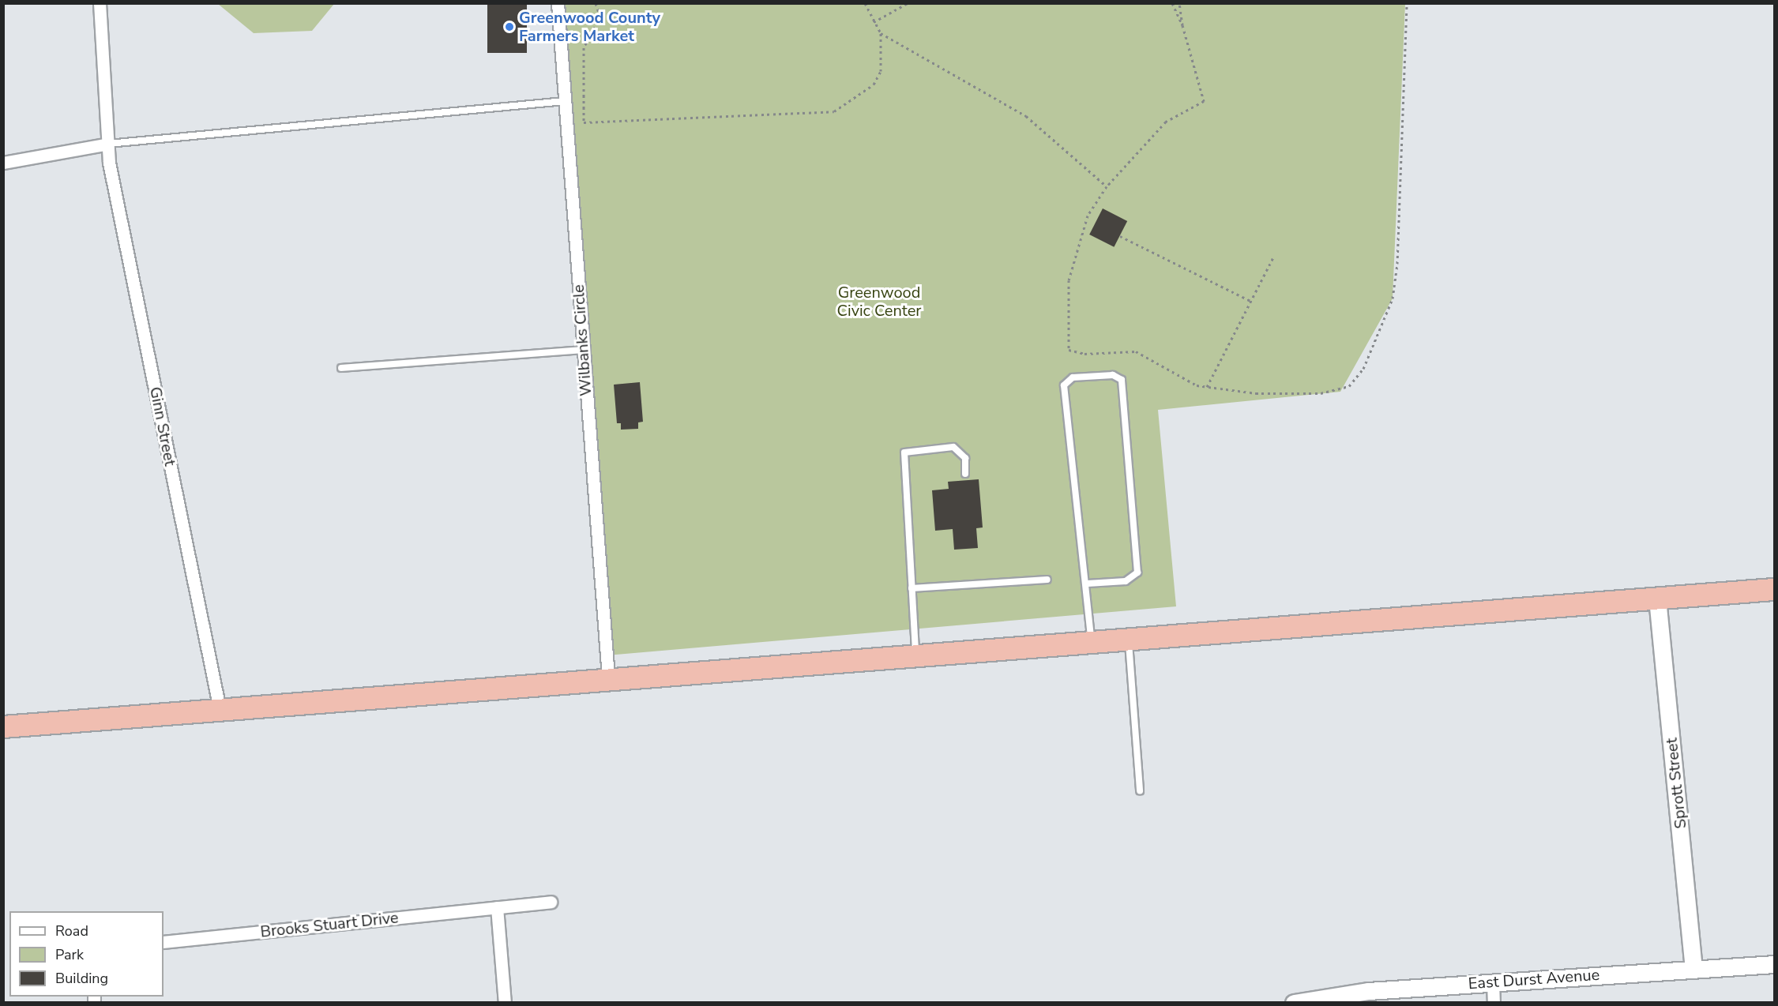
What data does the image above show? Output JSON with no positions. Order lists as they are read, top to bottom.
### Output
{
  "streets": {
    "street": [
      "Wilbanks Circle",
      "Ginn Street",
      "Sprott Street",
      "Brooks Stuart Drive",
      "East Durst Avenue"
    ]
  },
  "crossings": [
    ["Sprott Street", "East Durst Avenue"]
  ],
  "parks": ["Greenwood Civic Center"],
  "places": ["Greenwood County Farmers Market"],
  "legend": ["Road", "Park", "Building"]
}
